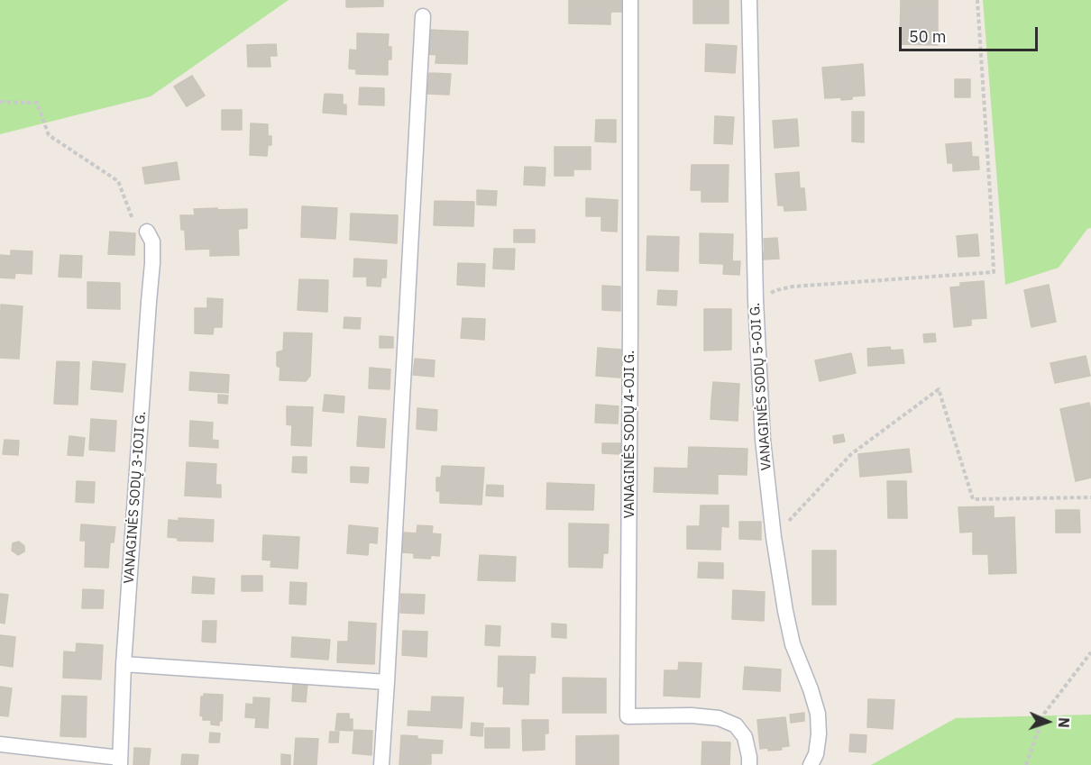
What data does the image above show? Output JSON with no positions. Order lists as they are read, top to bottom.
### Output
{
  "streets": {
    "street": ["VANAGINĖS SODŲ 5-OJI G.", "VANAGINĖS SODŲ 4-OJI G.", "VANAGINĖS SODŲ 3-IOJI G."]
  },
  "scale_bar": "50 m",
  "north": "right"
}
